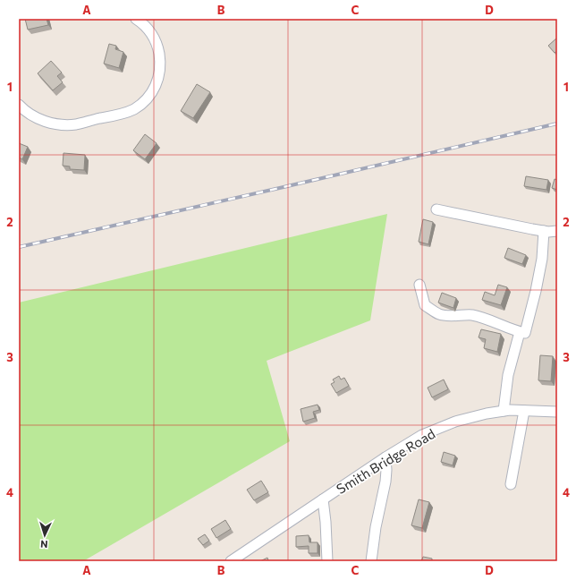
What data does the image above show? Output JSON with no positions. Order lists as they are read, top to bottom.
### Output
{
  "streets": {
    "street": ["Smith Bridge Road"]
  },
  "north": "bottom",
  "grid": {
    "columns": [
      "A",
      "B",
      "C",
      "D"
    ],
    "rows": [
      "1",
      "2",
      "3",
      "4"
    ]
  }
}
